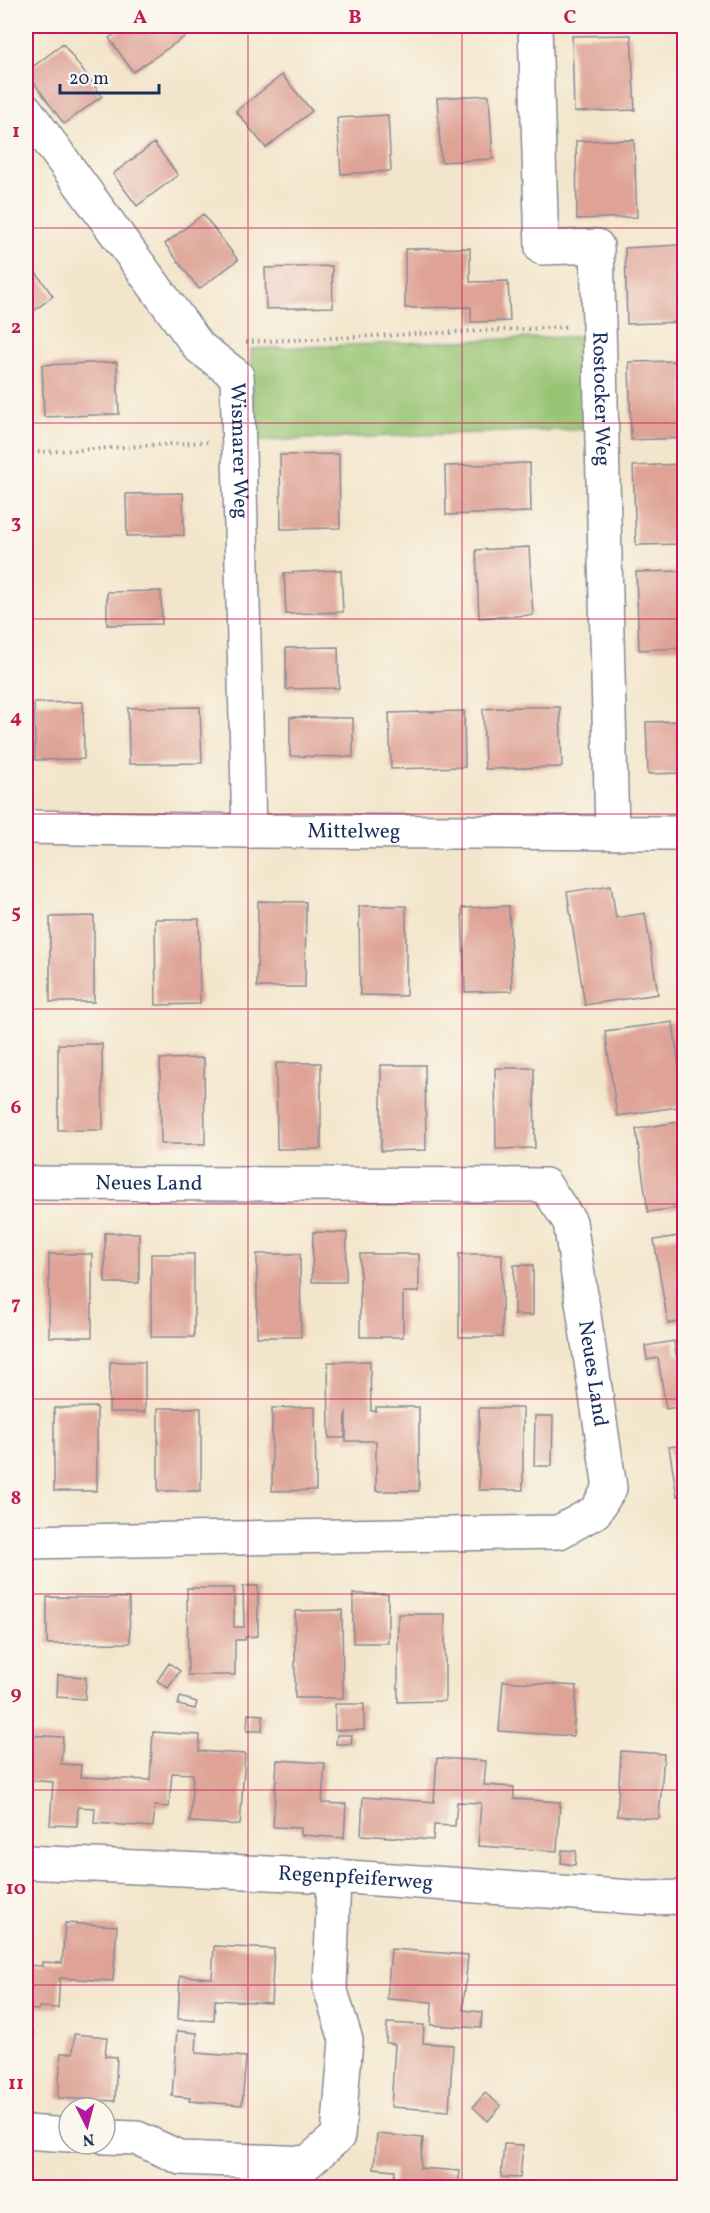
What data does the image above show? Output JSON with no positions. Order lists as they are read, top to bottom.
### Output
{
  "streets": {
    "street": [
      "Rostocker Weg",
      "Wismarer Weg",
      "Mittelweg",
      "Neues Land",
      "Regenpfeiferweg"
    ]
  },
  "crossings": [
    ["Rostocker Weg", "Mittelweg"],
    ["Wismarer Weg", "Mittelweg"]
  ],
  "scale_bar": "20 m",
  "north": "bottom",
  "grid": {
    "columns": ["A", "B", "C"],
    "rows": [
      "1",
      "2",
      "3",
      "4",
      "5",
      "6",
      "7",
      "8",
      "9",
      "10",
      "11"
    ]
  }
}
